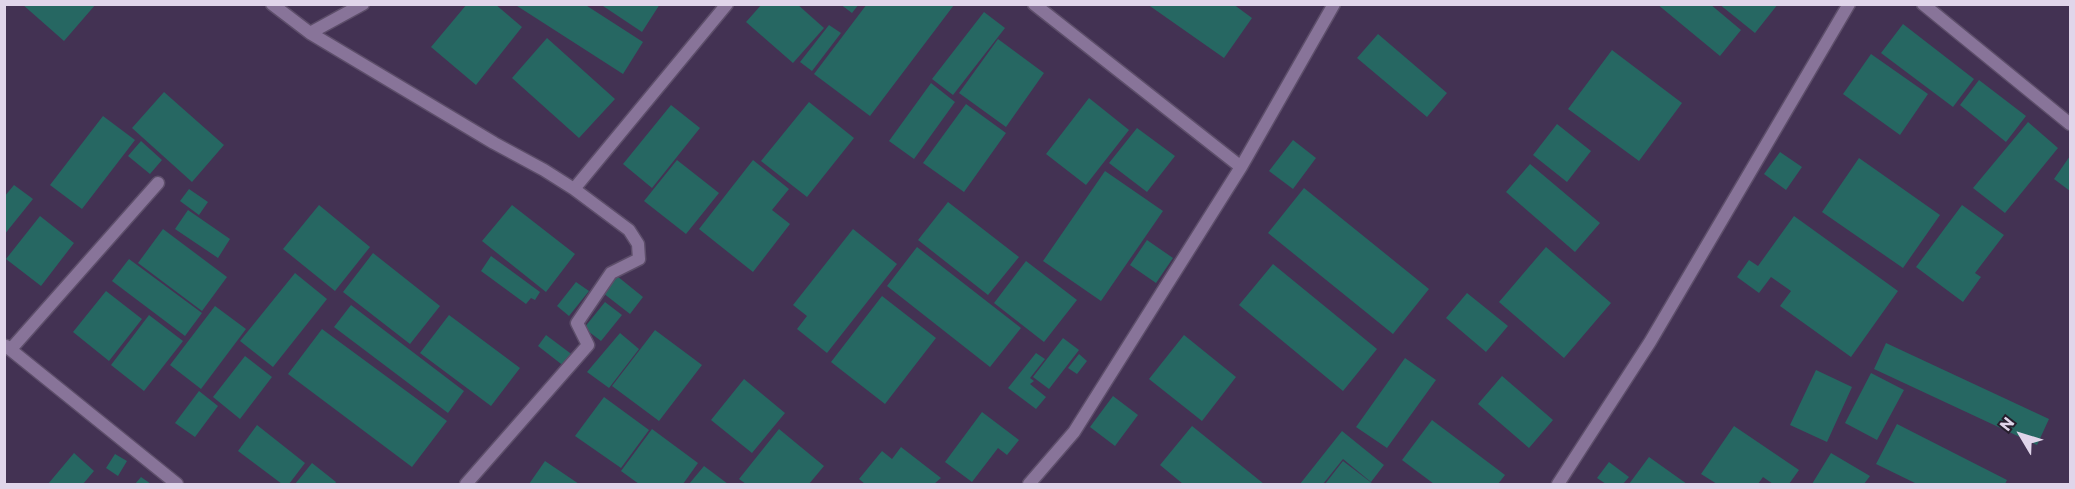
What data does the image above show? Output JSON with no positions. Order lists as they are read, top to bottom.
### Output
{
  "north": "top left"
}
